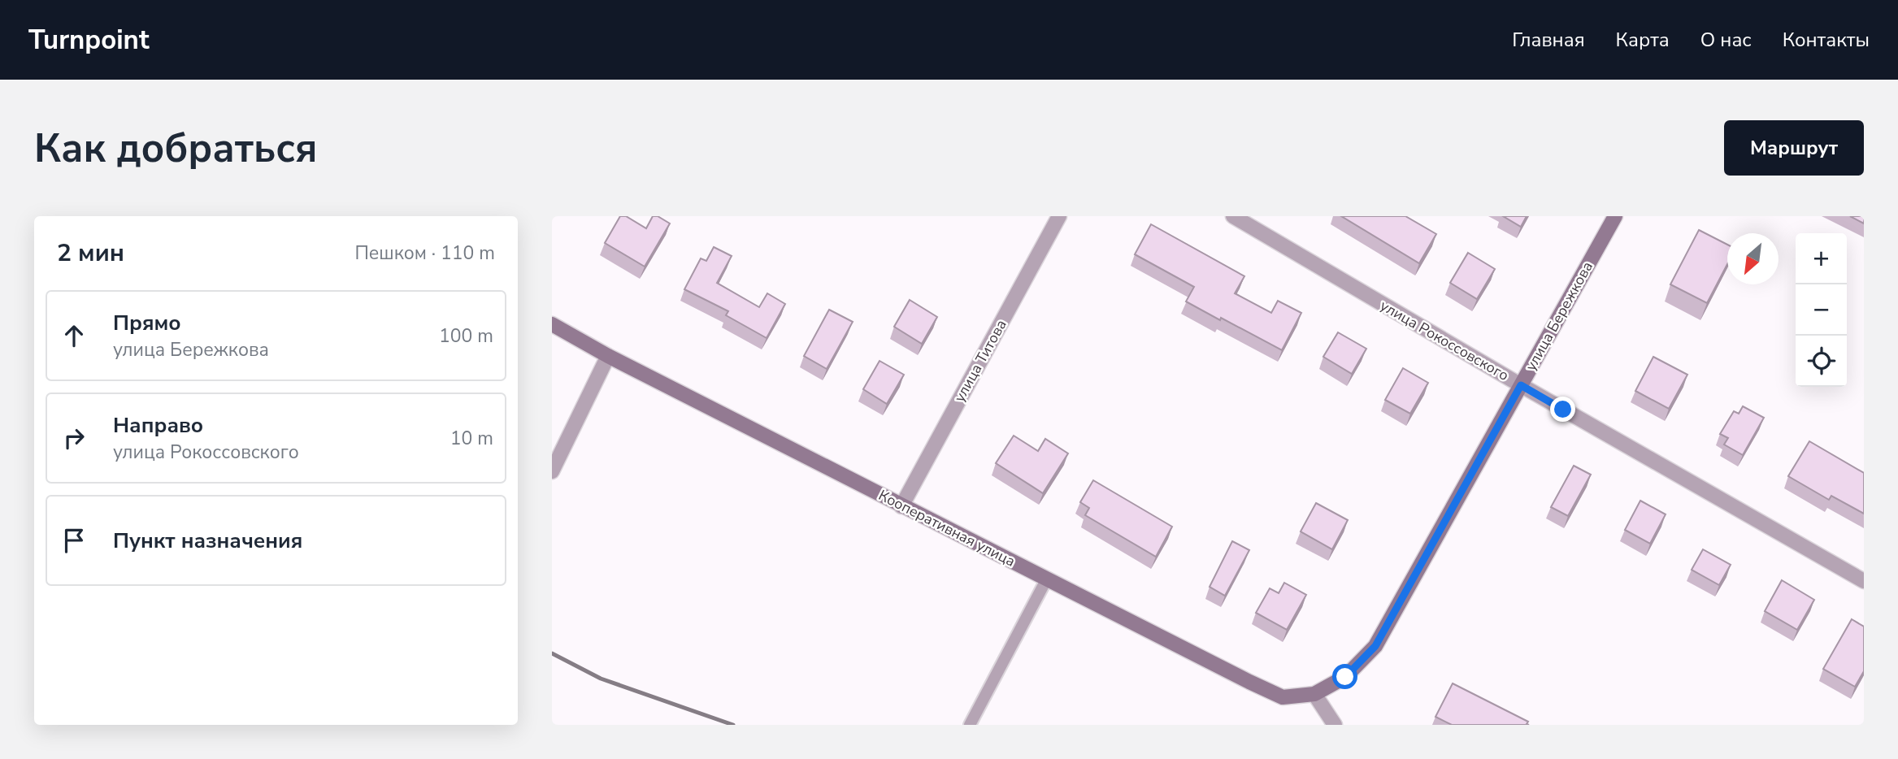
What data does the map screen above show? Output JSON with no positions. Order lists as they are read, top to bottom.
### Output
{
  "streets": {
    "street": [
      "улица Бережкова",
      "улица Рокоссовского",
      "улица Титова",
      "Кооперативная улица"
    ]
  },
  "crossings": [
    ["улица Бережкова", "улица Рокоссовского"],
    ["улица Бережкова", "Кооперативная улица"],
    ["улица Титова", "Кооперативная улица"]
  ],
  "north": "bottom left",
  "page": {
    "header": "Turnpoint",
    "nav": [
      "Главная",
      "Карта",
      "О нас",
      "Контакты"
    ],
    "buttons": "Маршрут",
    "title": "Как добраться",
    "heading": ["2 мин", "Пешком · 110 m"],
    "map_buttons": ["+", "−"],
    "list": [
      ["Прямо", "улица Бережкова", "100 m"],
      ["Направо", "улица Рокоссовского", "10 m"],
      "Пункт назначения"
    ]
  }
}
